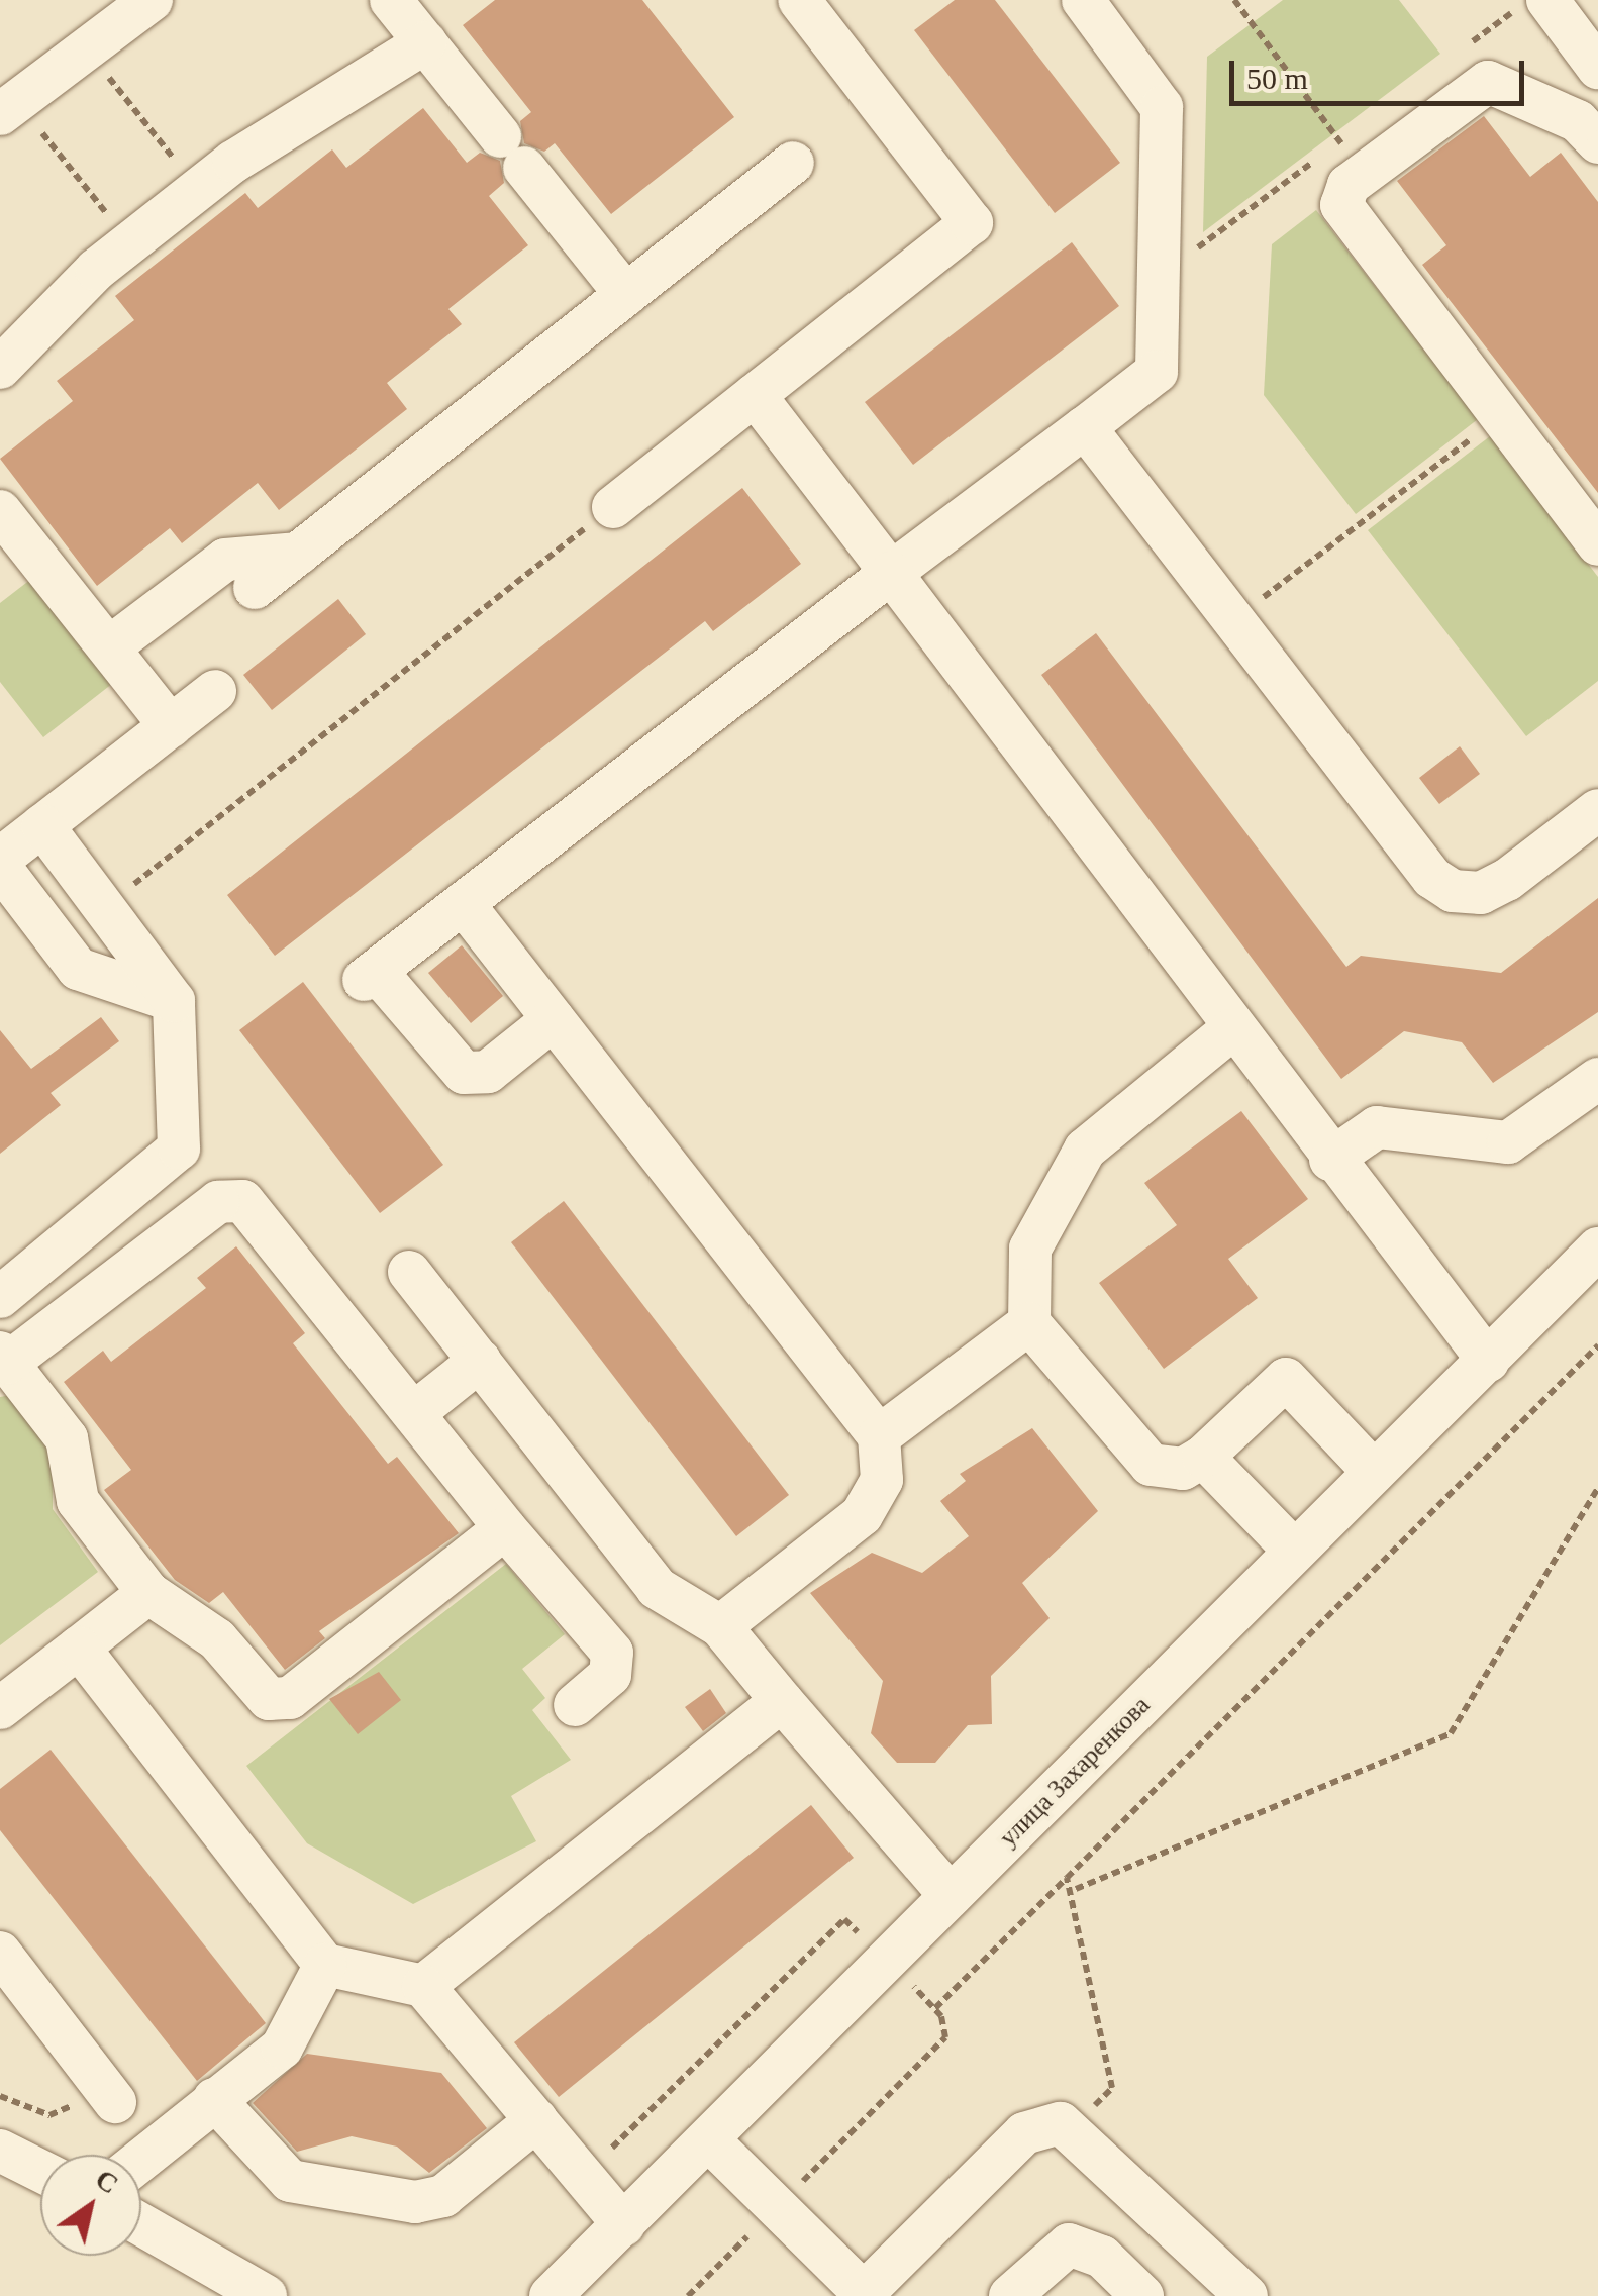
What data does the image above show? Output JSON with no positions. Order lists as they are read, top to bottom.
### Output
{
  "streets": {
    "street": ["улица Захаренкова"]
  },
  "scale_bar": "50 m",
  "north": "top right"
}
